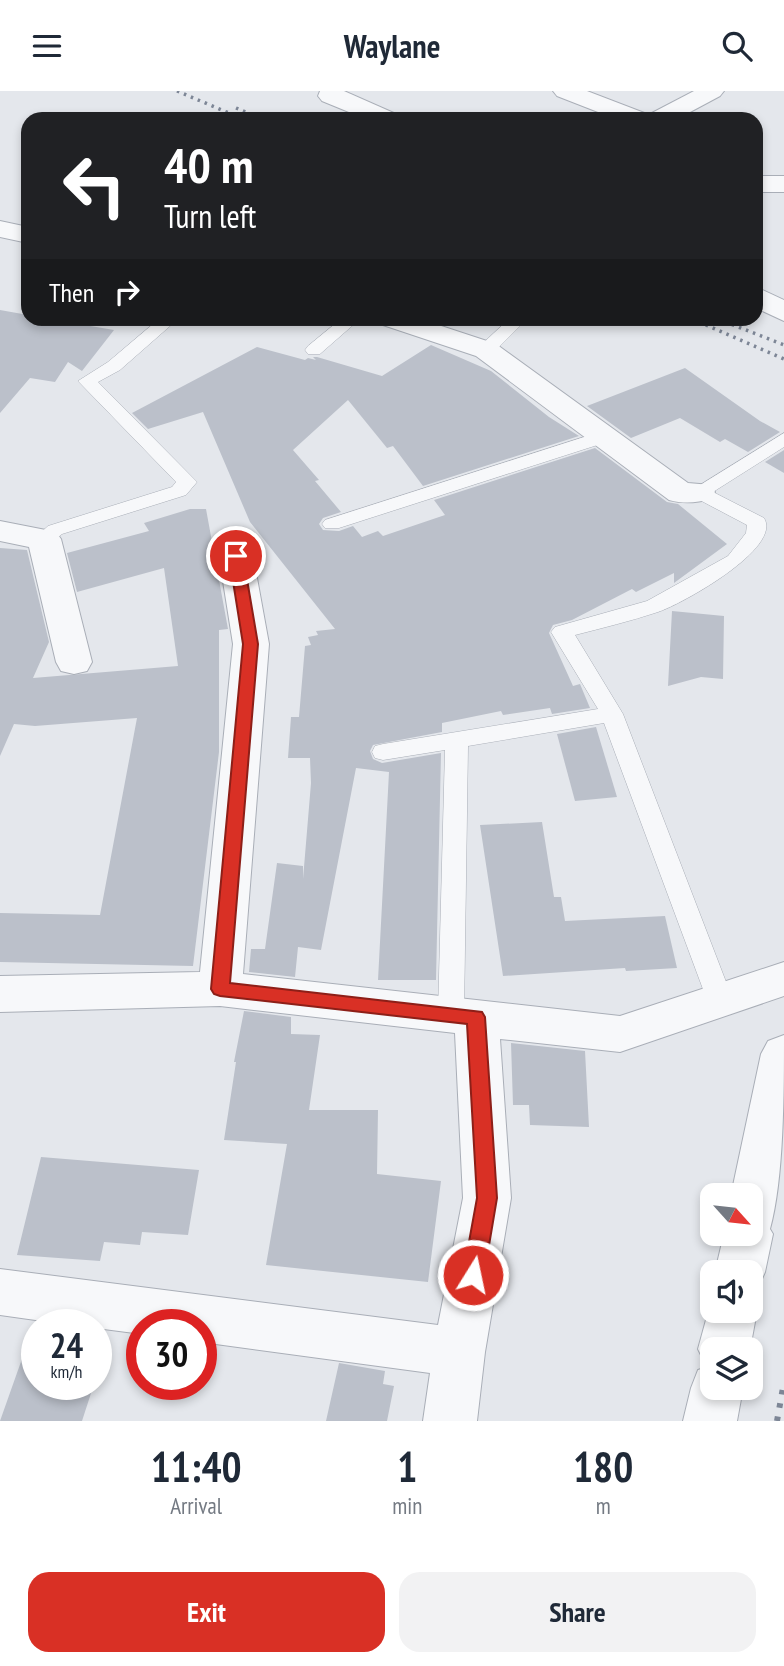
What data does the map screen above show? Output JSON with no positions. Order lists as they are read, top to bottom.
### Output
{
  "north": "bottom right",
  "page": {
    "header": "Waylane",
    "turn": ["40 m", "Turn left"],
    "then": "Then",
    "speed": "24 km/h",
    "limit": "30",
    "eta": [
      "11:40",
      "Arrival",
      "1",
      "min",
      "180",
      "m"
    ],
    "buttons": ["Exit", "Share"]
  }
}
